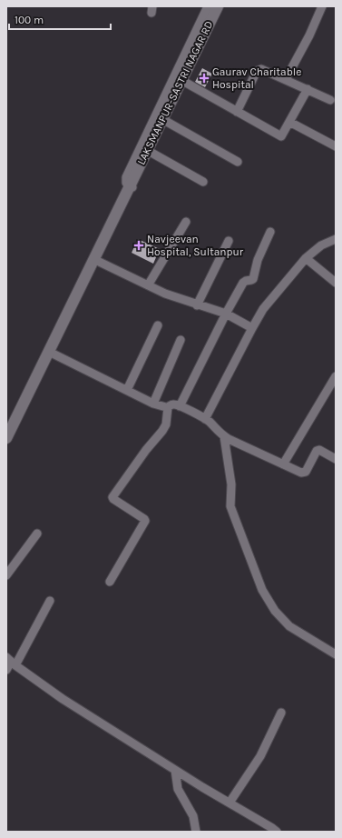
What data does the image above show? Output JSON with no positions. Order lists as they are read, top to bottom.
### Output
{
  "streets": {
    "street": ["LAKSMANPUR-SASTRI NAGAR RD"]
  },
  "places": {
    "health": ["Gaurav Charitable Hospital", "Navjeevan Hospital, Sultanpur"]
  },
  "scale_bar": "100 m"
}
